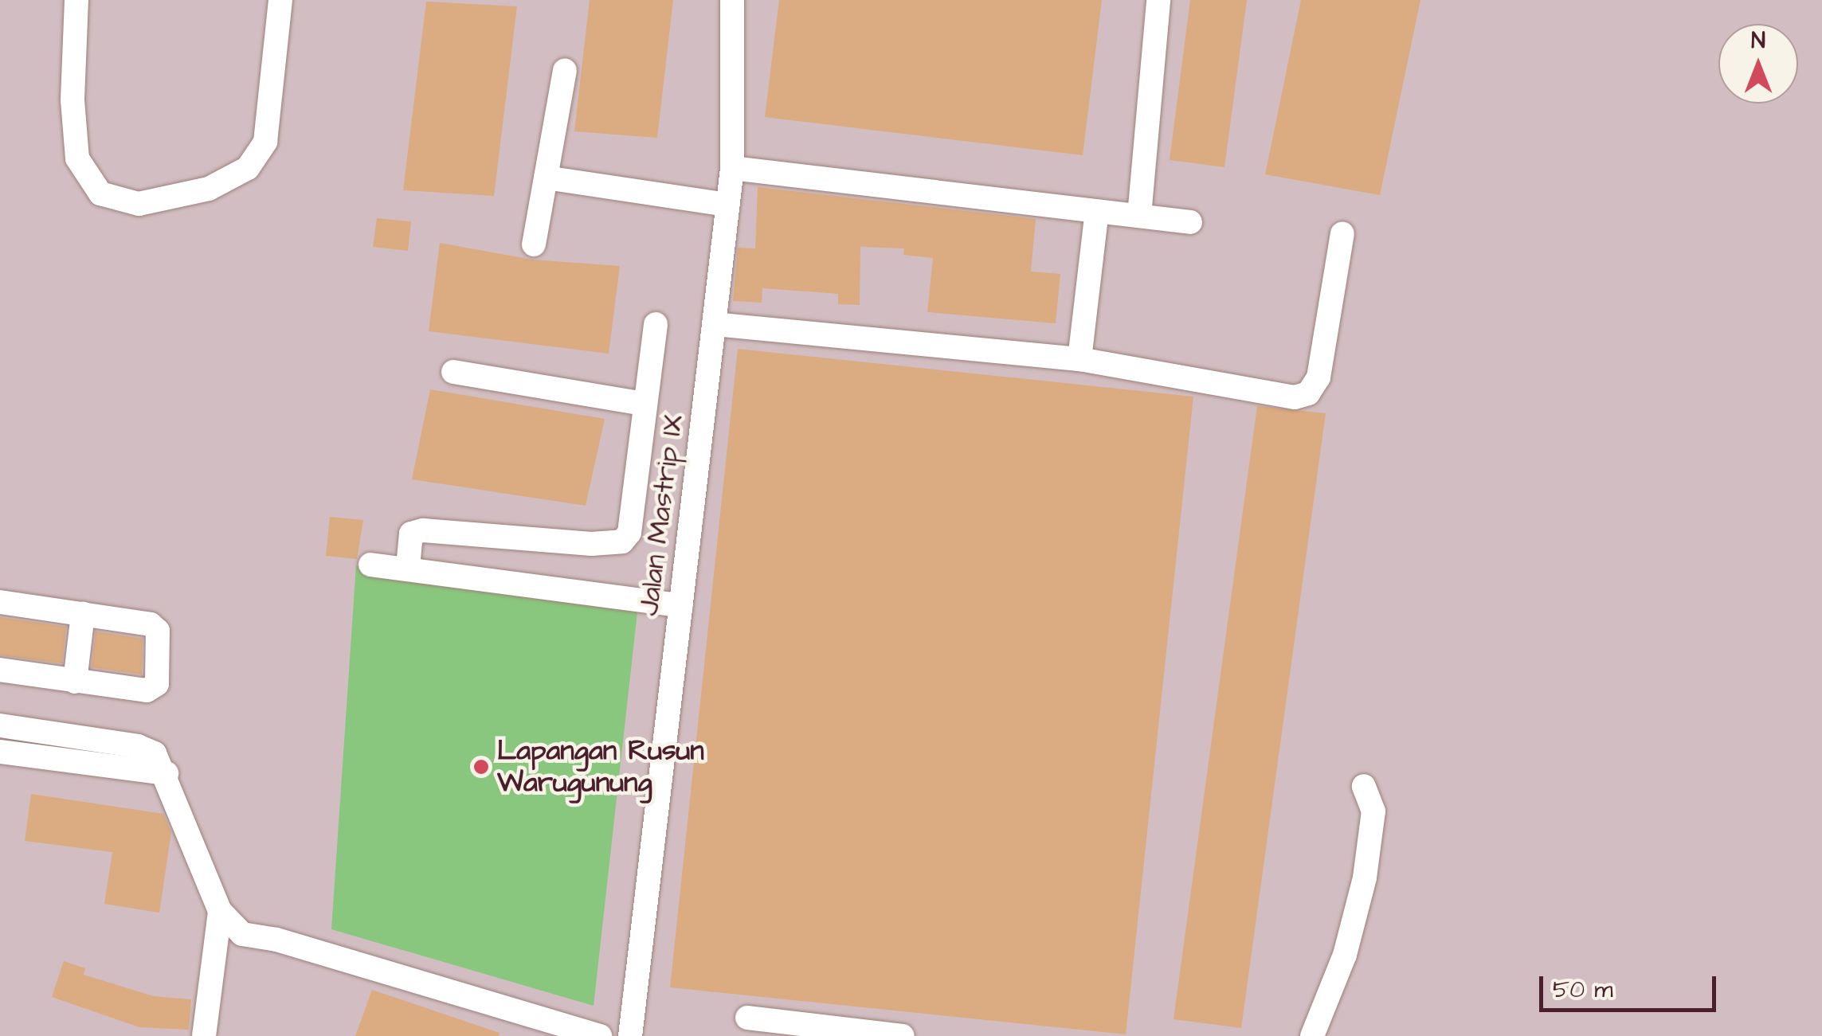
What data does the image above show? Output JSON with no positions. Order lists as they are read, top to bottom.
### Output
{
  "streets": {
    "street": ["Jalan Mastrip IX"]
  },
  "places": ["Lapangan Rusun Warugunung"],
  "scale_bar": "50 m",
  "north": "top"
}
